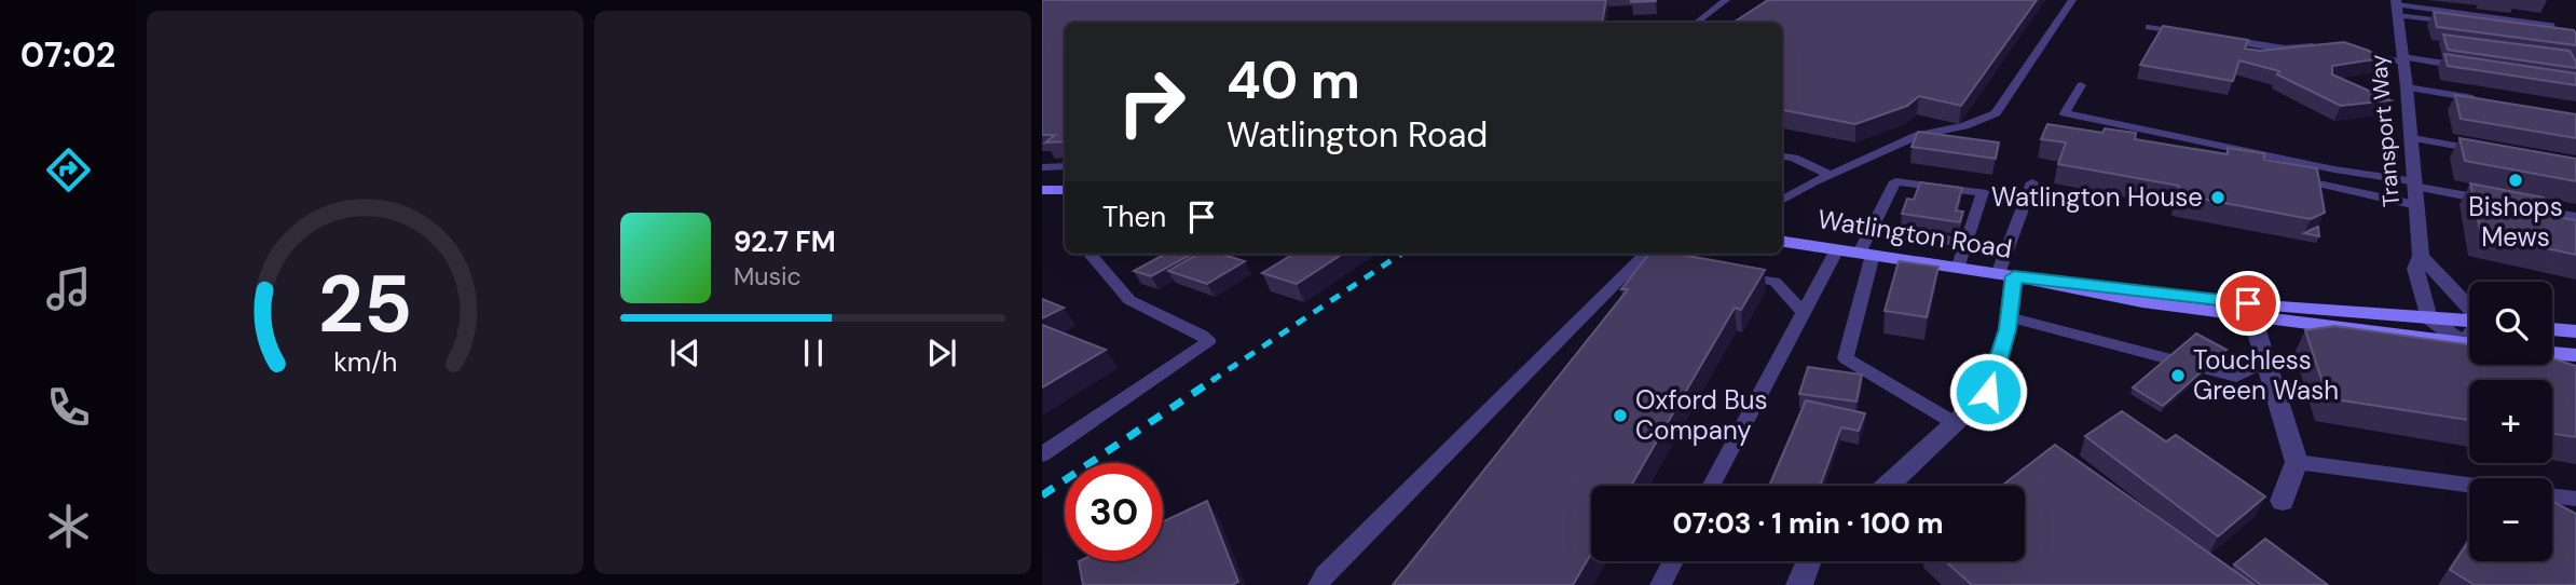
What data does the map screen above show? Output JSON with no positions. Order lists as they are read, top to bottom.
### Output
{
  "streets": {
    "main road": ["Watlington Road"],
    "street": ["Transport Way"]
  },
  "crossings": [
    ["Transport Way", "Watlington Road"]
  ],
  "places": [
    "Bishops Mews",
    "Watlington House",
    "Touchless Green Wash",
    "Oxford Bus Company"
  ],
  "page": {
    "tabs": "07:02",
    "turn": ["40 m", "Watlington Road"],
    "then": "Then",
    "song": ["92.7 FM", "Music"],
    "map_buttons": ["+", "−"],
    "limit": "30",
    "trip": "07:03 · 1 min · 100 m",
    "gauge": ["25", "km/h"]
  }
}
